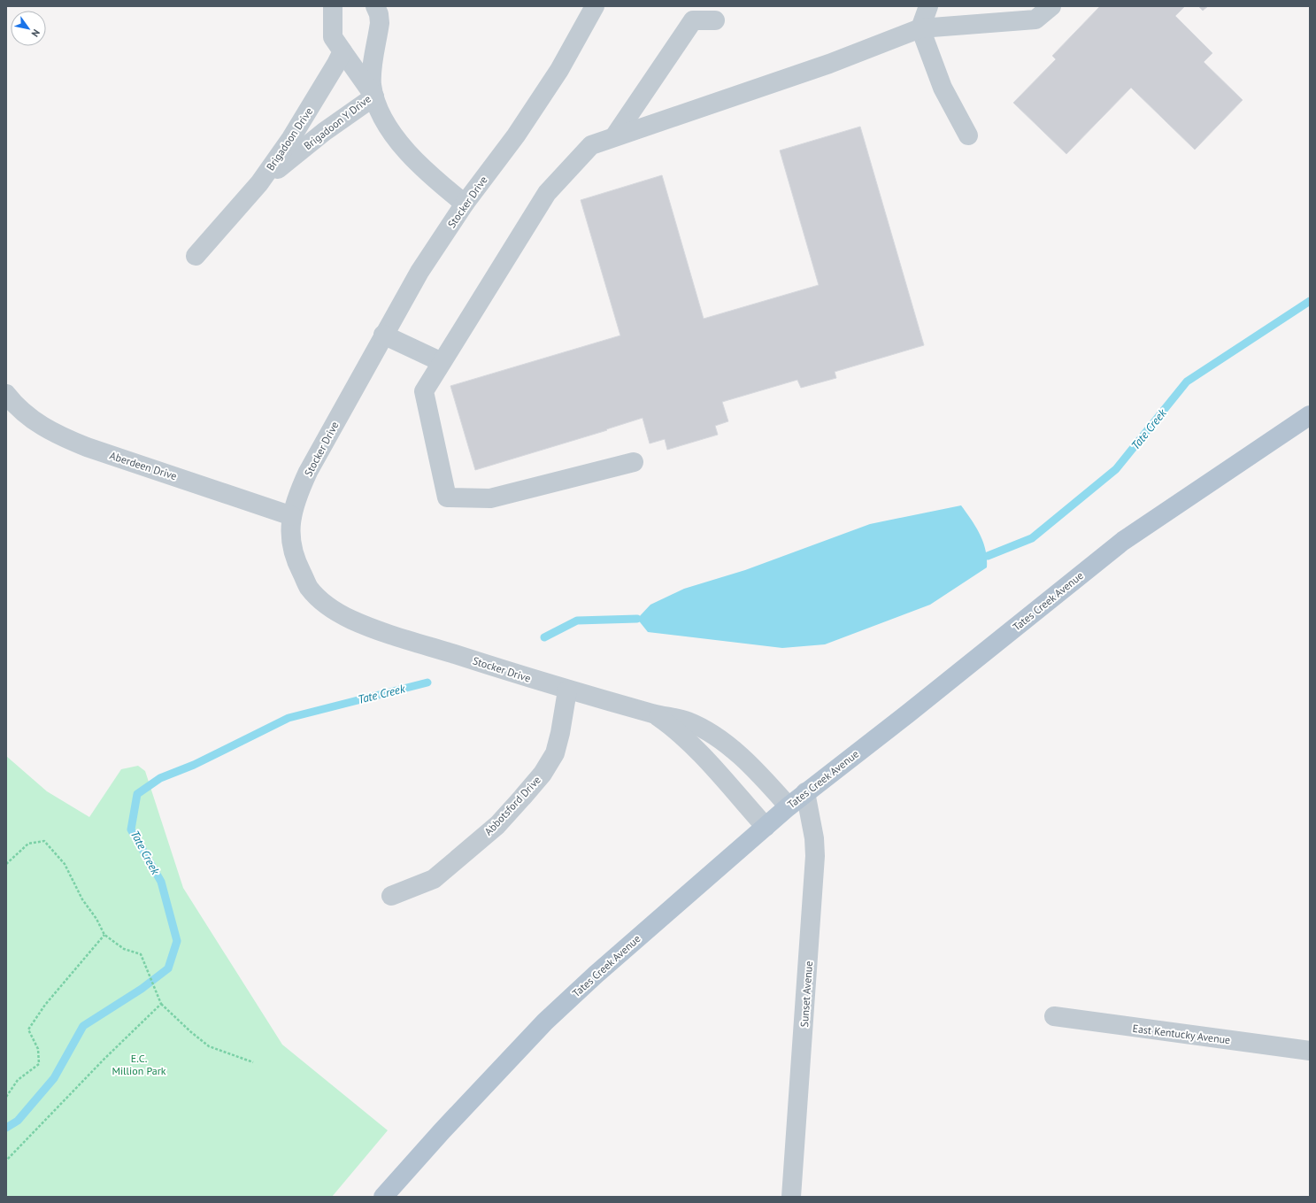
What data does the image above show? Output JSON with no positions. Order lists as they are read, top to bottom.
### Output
{
  "streets": {
    "main road": ["Tates Creek Avenue"],
    "street": [
      "Brigadoon Y Drive",
      "Brigadoon Drive",
      "Stocker Drive",
      "Aberdeen Drive",
      "Abbotsford Drive",
      "Sunset Avenue",
      "East Kentucky Avenue"
    ]
  },
  "crossings": [
    ["Brigadoon Y Drive", "Brigadoon Drive"],
    ["Stocker Drive", "Aberdeen Drive"],
    ["Stocker Drive", "Tates Creek Avenue"],
    ["Stocker Drive", "Abbotsford Drive"],
    ["Tates Creek Avenue", "Sunset Avenue"]
  ],
  "water": ["Tate Creek"],
  "parks": ["E.C. Million Park"],
  "north": "bottom right"
}
